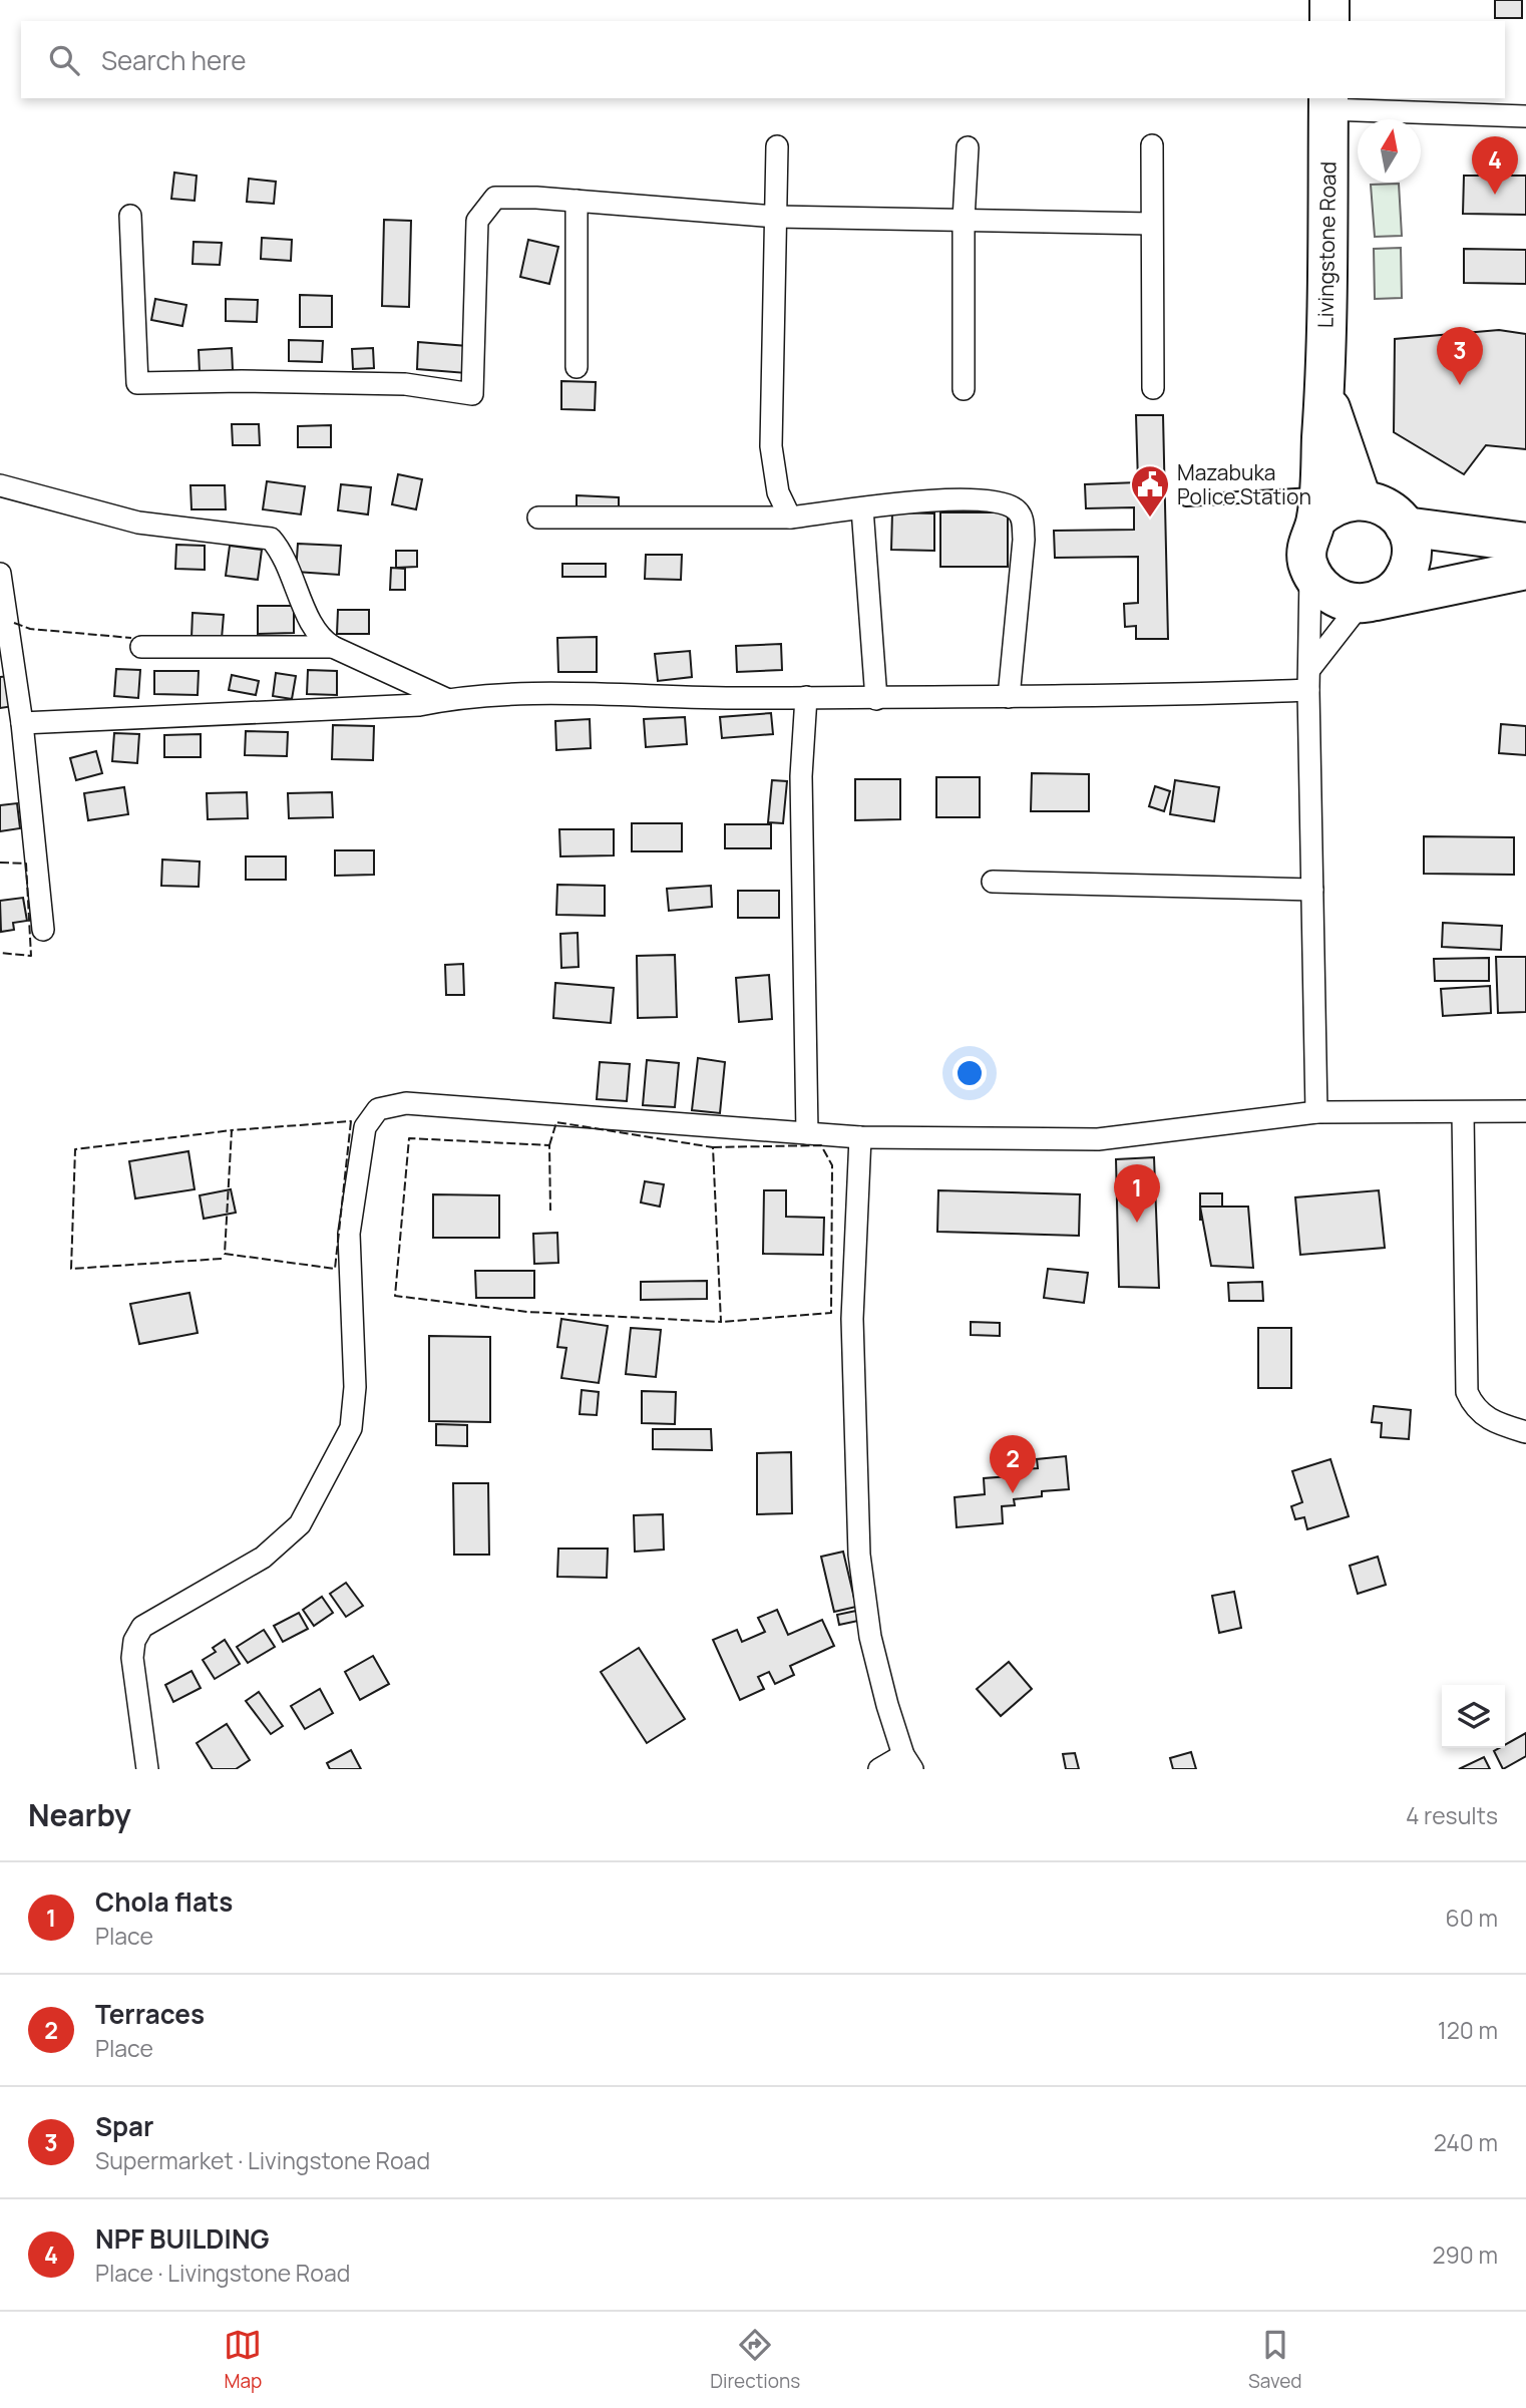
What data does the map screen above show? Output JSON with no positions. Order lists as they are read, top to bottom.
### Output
{
  "streets": {
    "highway": ["Livingstone Road"]
  },
  "places": {
    "public building": ["Mazabuka Police Station"]
  },
  "north": "top",
  "page": {
    "search": "Search here",
    "pins": [
      "4",
      "3",
      "1",
      "2"
    ],
    "heading": ["Nearby", "4 results"],
    "list": [
      {
        "mark": "1",
        "name": "Chola flats",
        "note": "Place",
        "value": "60 m"
      },
      {
        "mark": "2",
        "name": "Terraces",
        "note": "Place",
        "value": "120 m"
      },
      {
        "mark": "3",
        "name": "Spar",
        "note": "Supermarket · Livingstone Road",
        "value": "240 m"
      },
      {
        "mark": "4",
        "name": "NPF BUILDING",
        "note": "Place · Livingstone Road",
        "value": "290 m"
      }
    ],
    "nav": ["Map", "Directions", "Saved"]
  }
}
